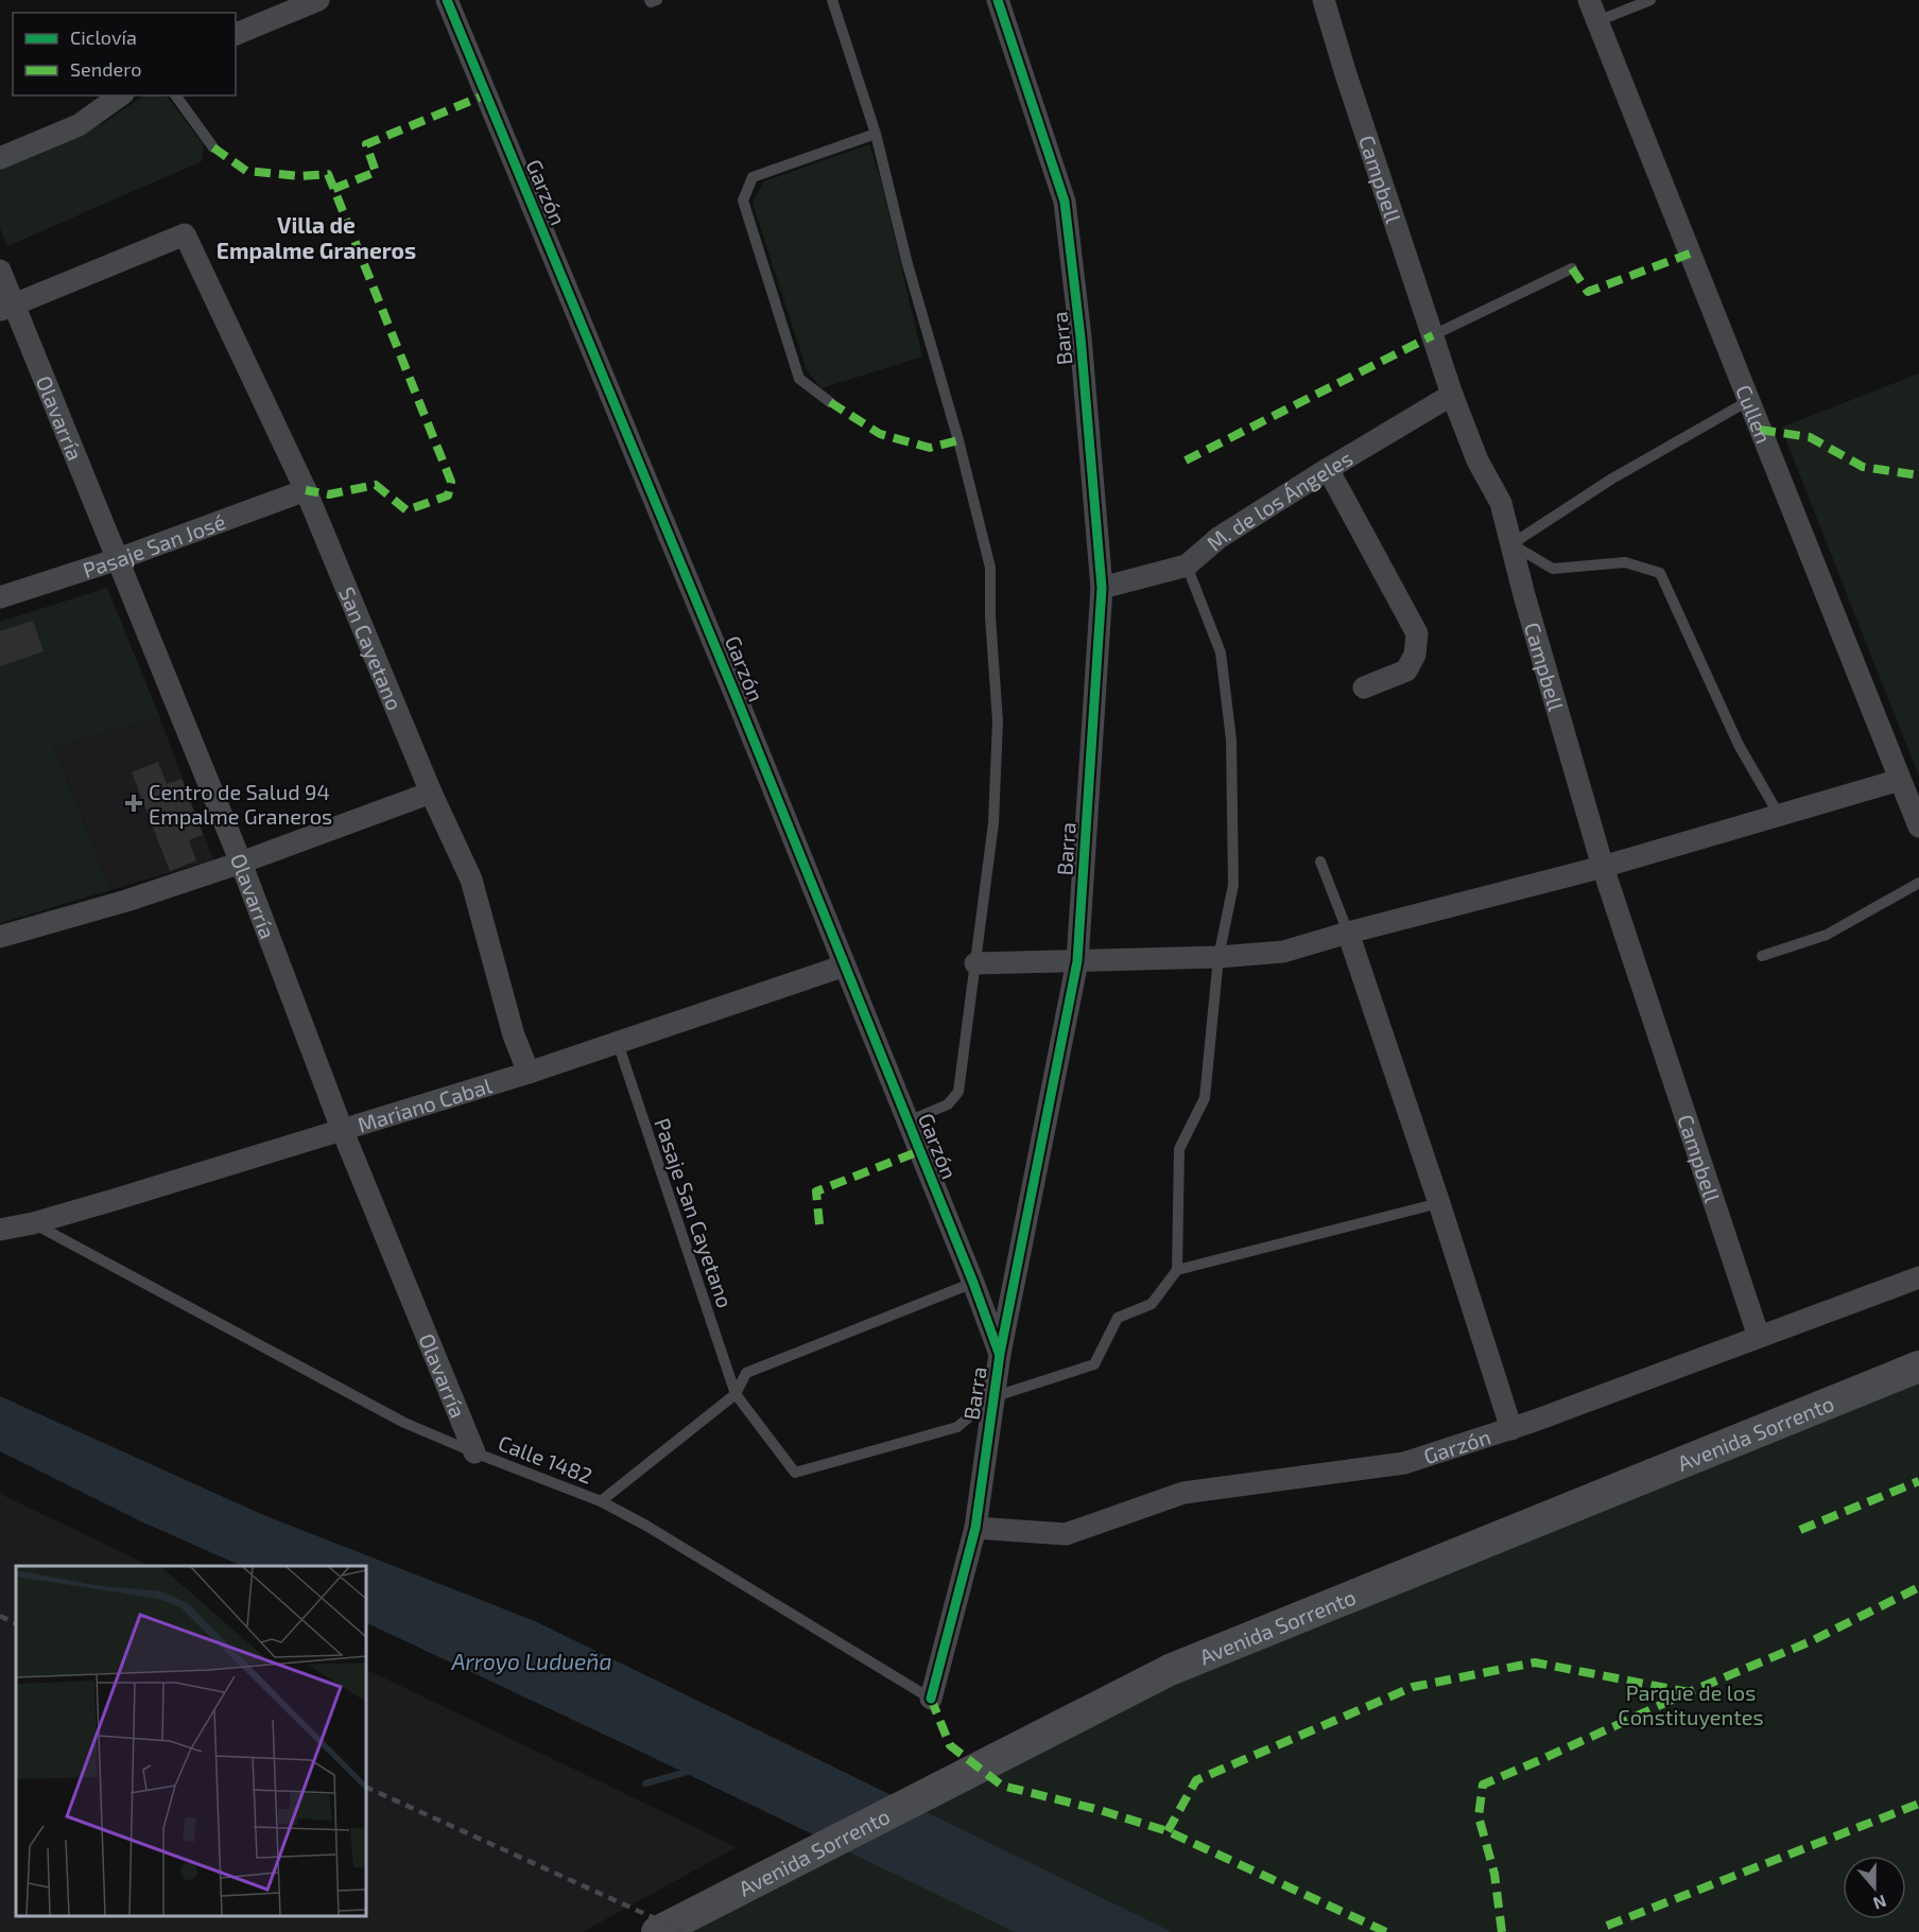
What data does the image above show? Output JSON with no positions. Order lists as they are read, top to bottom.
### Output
{
  "streets": {
    "main road": ["Avenida Sorrento"],
    "street": [
      "Campbell",
      "Garzón",
      "Barra",
      "Cullen",
      "Olavarría",
      "M. de los Ángeles",
      "Pasaje San José",
      "San Cayetano",
      "Mariano Cabal"
    ],
    "lane": ["Pasaje San Cayetano", "Calle 1482"]
  },
  "crossings": [
    ["Campbell", "Garzón"],
    ["Campbell", "M. de los Ángeles"],
    ["Garzón", "Barra"],
    ["Garzón", "Mariano Cabal"],
    ["Barra", "M. de los Ángeles"],
    ["Barra", "Pasaje San Cayetano"],
    ["Barra", "Calle 1482"],
    ["Olavarría", "Pasaje San José"],
    ["Olavarría", "San Cayetano"],
    ["Olavarría", "Mariano Cabal"],
    ["Olavarría", "Calle 1482"],
    ["Pasaje San José", "San Cayetano"],
    ["San Cayetano", "Mariano Cabal"],
    ["Mariano Cabal", "Pasaje San Cayetano"],
    ["Mariano Cabal", "Calle 1482"]
  ],
  "districts": ["Villa de Empalme Graneros"],
  "water": ["Arroyo Ludueña"],
  "parks": ["Parque de los Constituyentes"],
  "places": {
    "health": ["Centro de Salud 94 Empalme Graneros"]
  },
  "legend": ["Ciclovía", "Sendero"],
  "north": "bottom"
}
